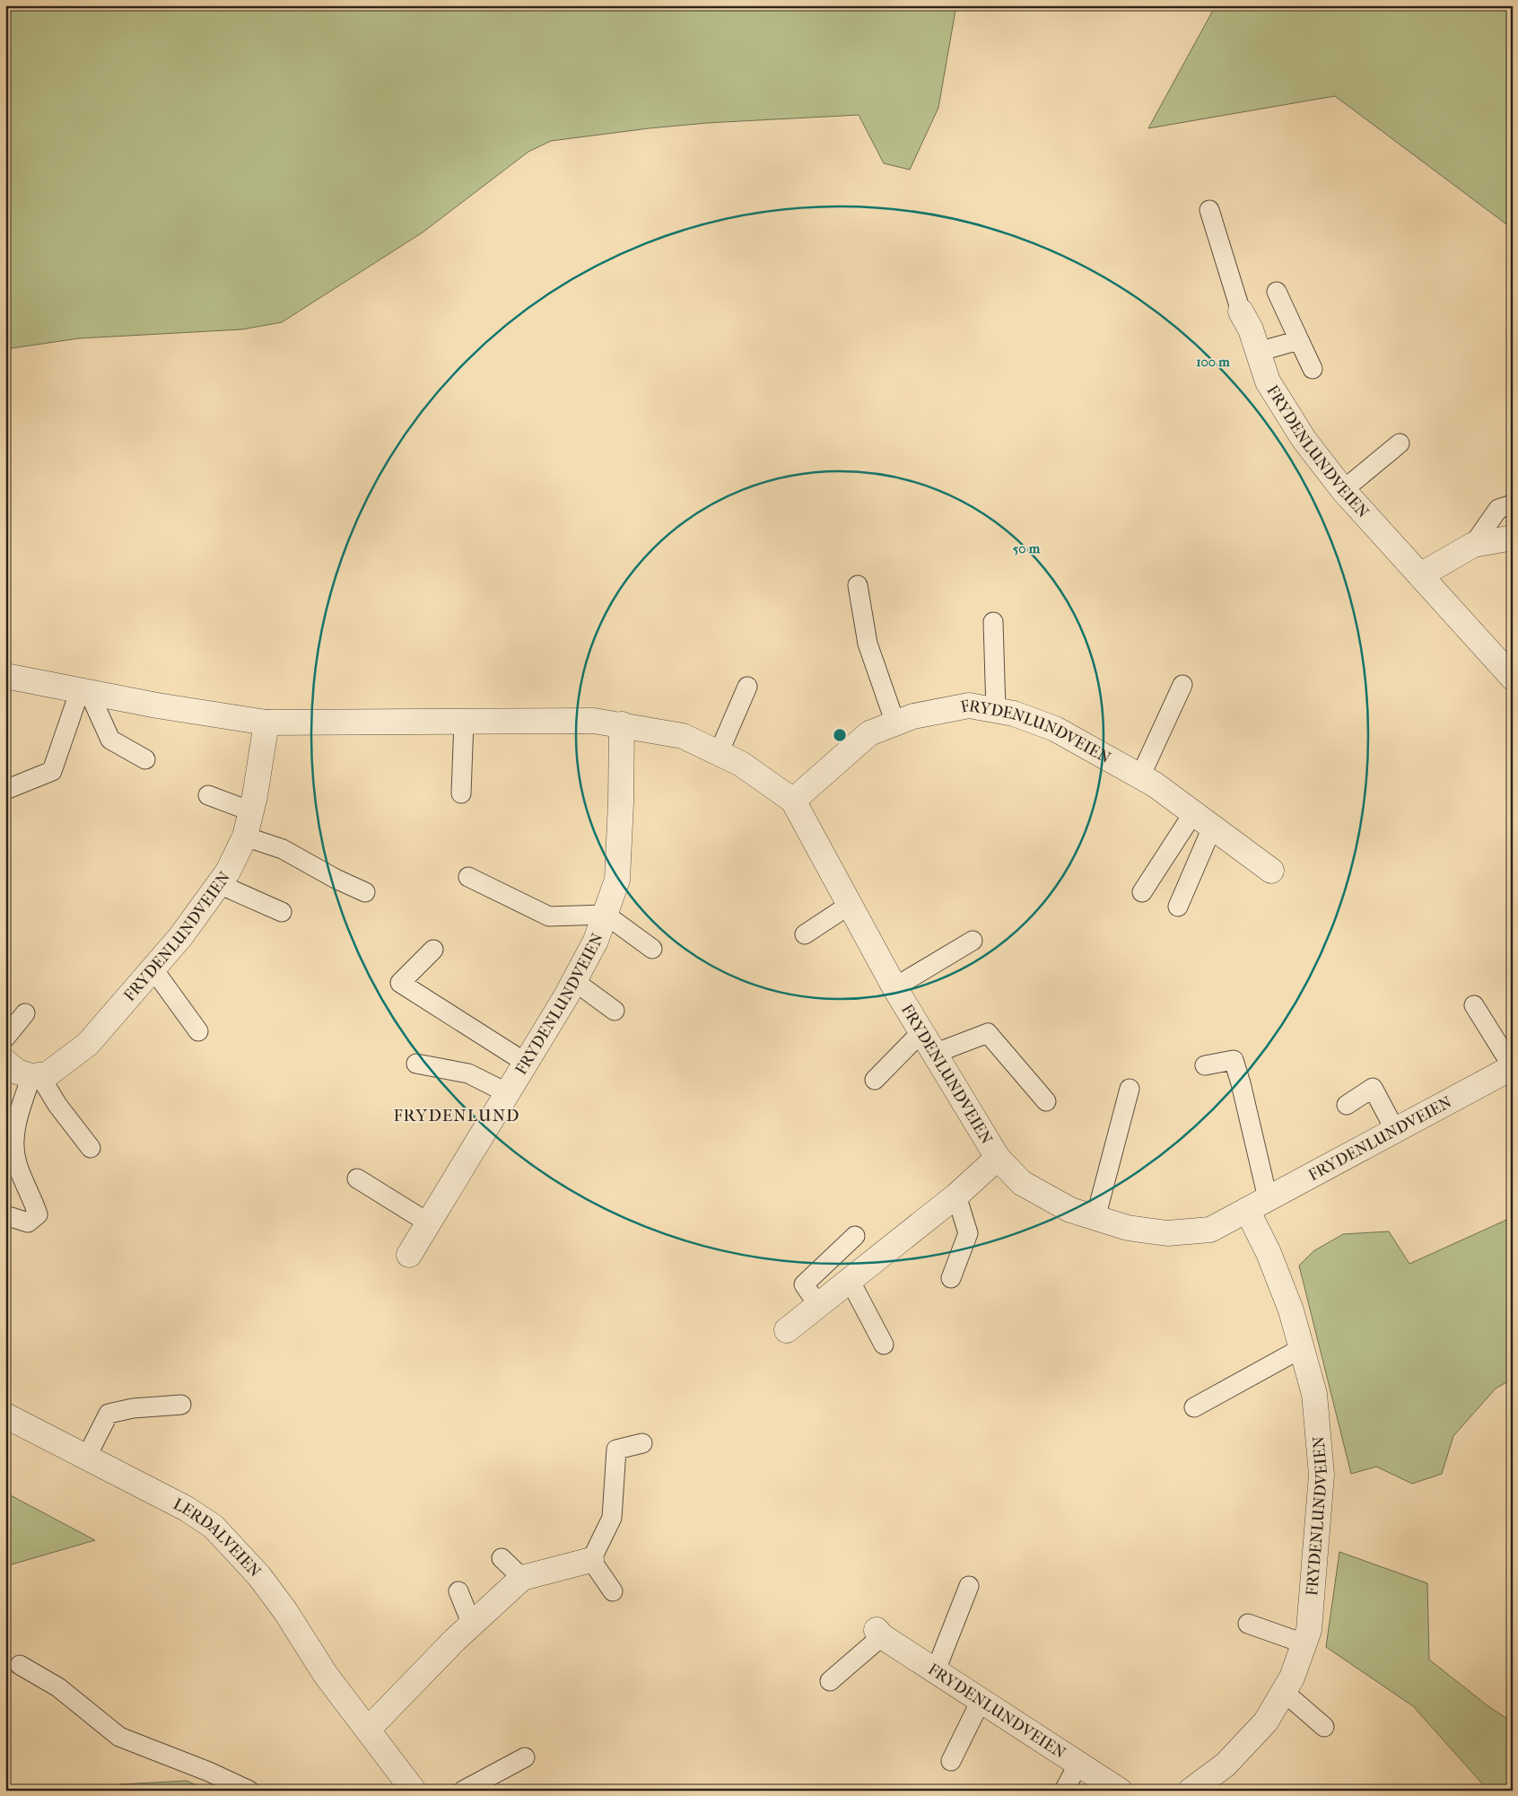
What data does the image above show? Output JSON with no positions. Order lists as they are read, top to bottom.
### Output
{
  "streets": {
    "street": ["FRYDENLUNDVEIEN", "LERDALVEIEN"]
  },
  "districts": ["FRYDENLUND"],
  "rings": ["100 m", "50 m"]
}
